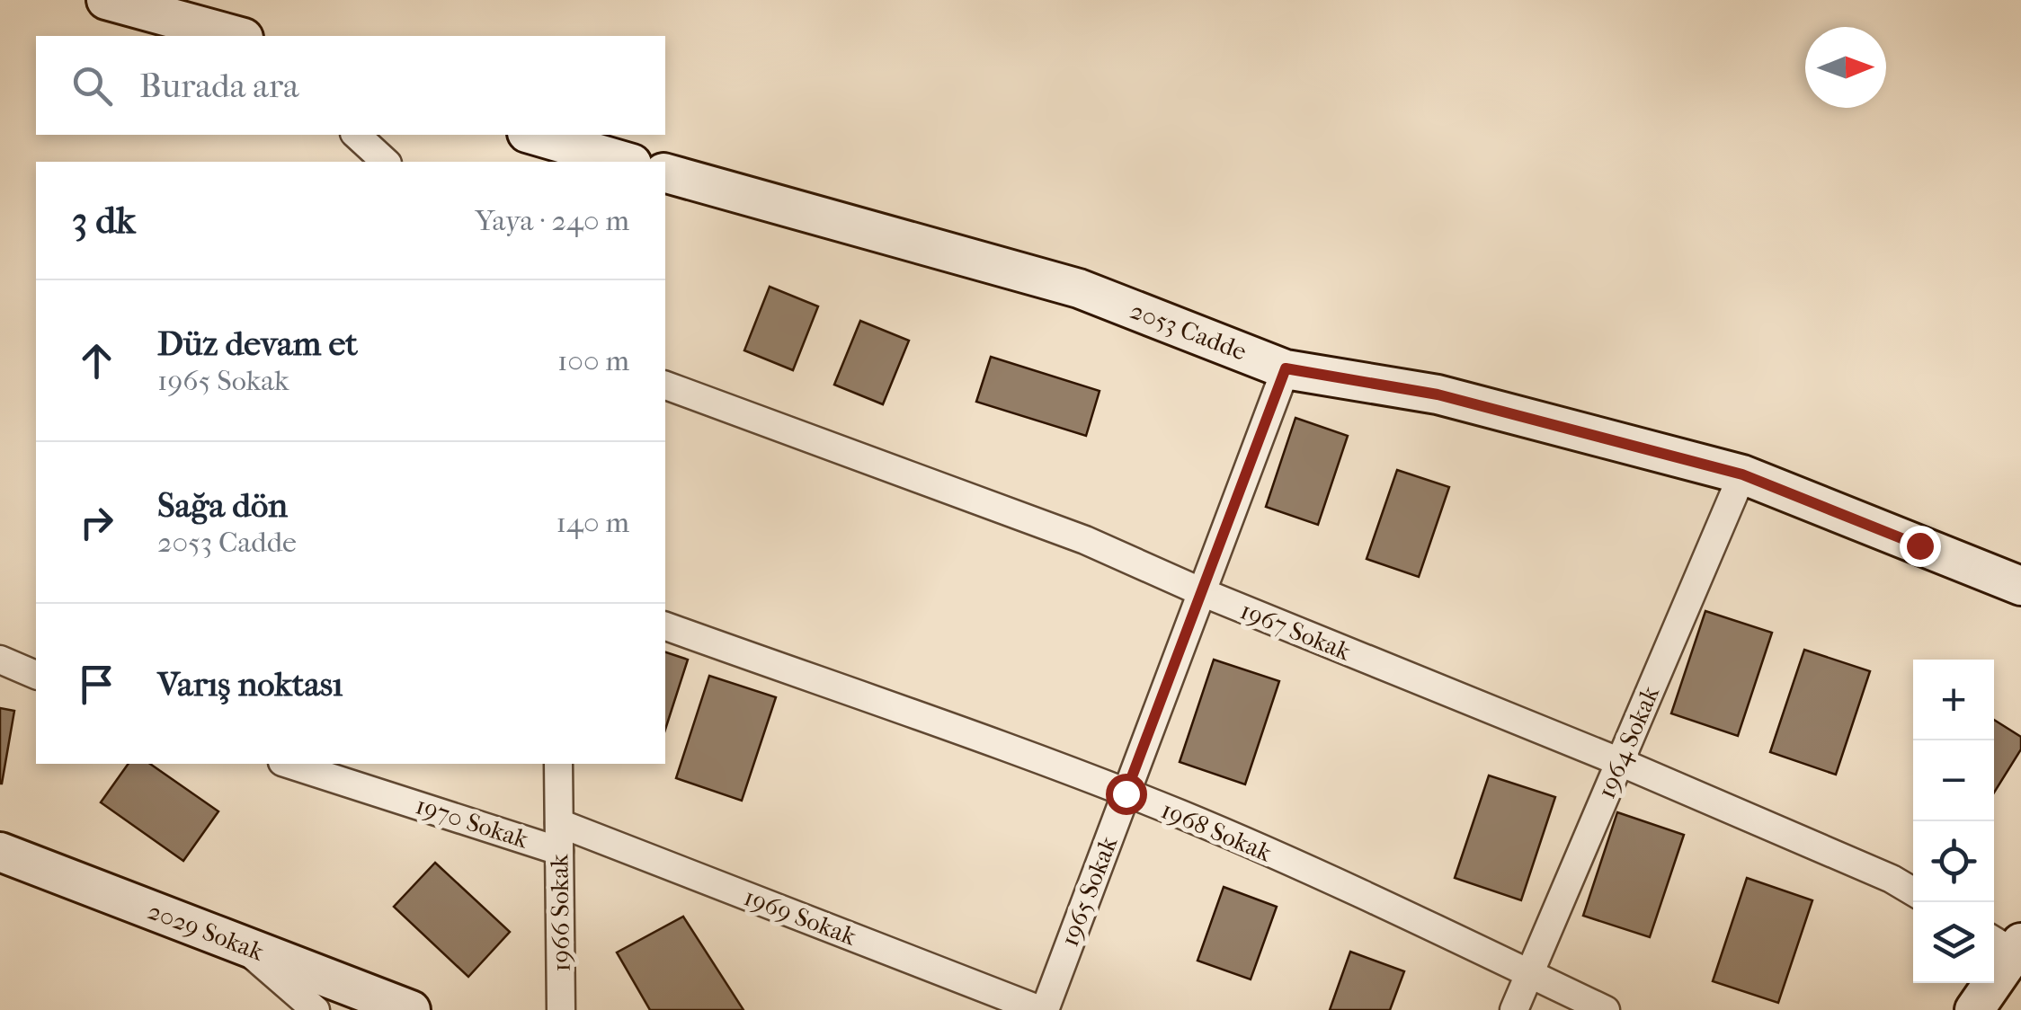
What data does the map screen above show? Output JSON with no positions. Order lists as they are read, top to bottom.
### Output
{
  "streets": {
    "street": [
      "2053 Cadde",
      "1967 Sokak",
      "1964 Sokak",
      "1970 Sokak",
      "1968 Sokak",
      "1965 Sokak",
      "1966 Sokak",
      "1969 Sokak",
      "2029 Sokak"
    ]
  },
  "crossings": [
    ["2053 Cadde", "1964 Sokak"],
    ["2053 Cadde", "1965 Sokak"],
    ["1967 Sokak", "1964 Sokak"],
    ["1967 Sokak", "1965 Sokak"],
    ["1964 Sokak", "1968 Sokak"],
    ["1970 Sokak", "1966 Sokak"],
    ["1970 Sokak", "1969 Sokak"],
    ["1968 Sokak", "1965 Sokak"],
    ["1965 Sokak", "1969 Sokak"],
    ["1966 Sokak", "1969 Sokak"]
  ],
  "north": "right",
  "page": {
    "search": "Burada ara",
    "heading": ["3 dk", "Yaya · 240 m"],
    "list": [
      ["Düz devam et", "1965 Sokak", "100 m"],
      ["Sağa dön", "2053 Cadde", "140 m"],
      "Varış noktası"
    ],
    "map_buttons": ["+", "−"]
  }
}
